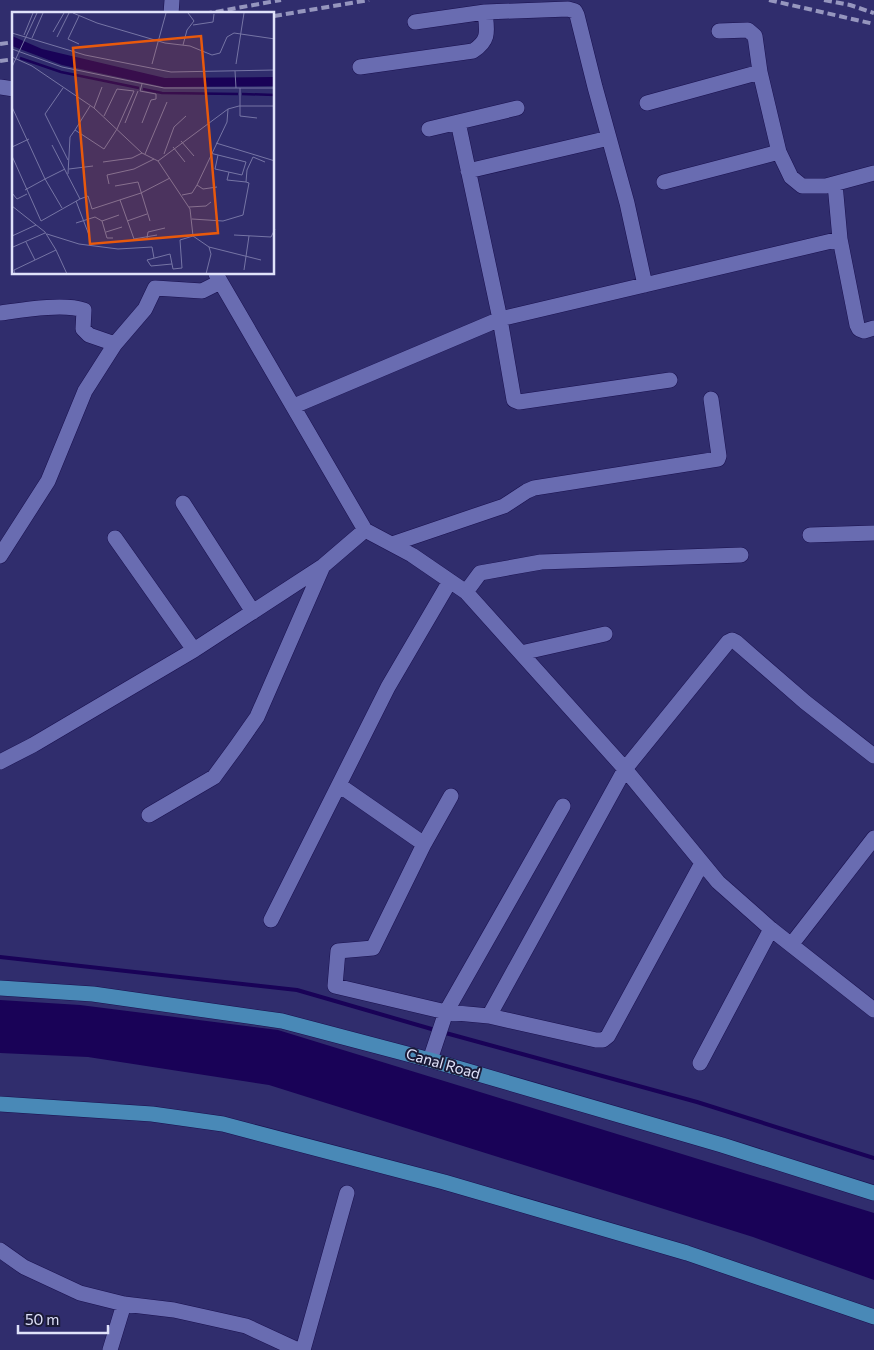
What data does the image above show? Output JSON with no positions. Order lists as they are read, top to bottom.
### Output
{
  "streets": {
    "main road": ["Canal Road"]
  },
  "scale_bar": "50 m"
}
